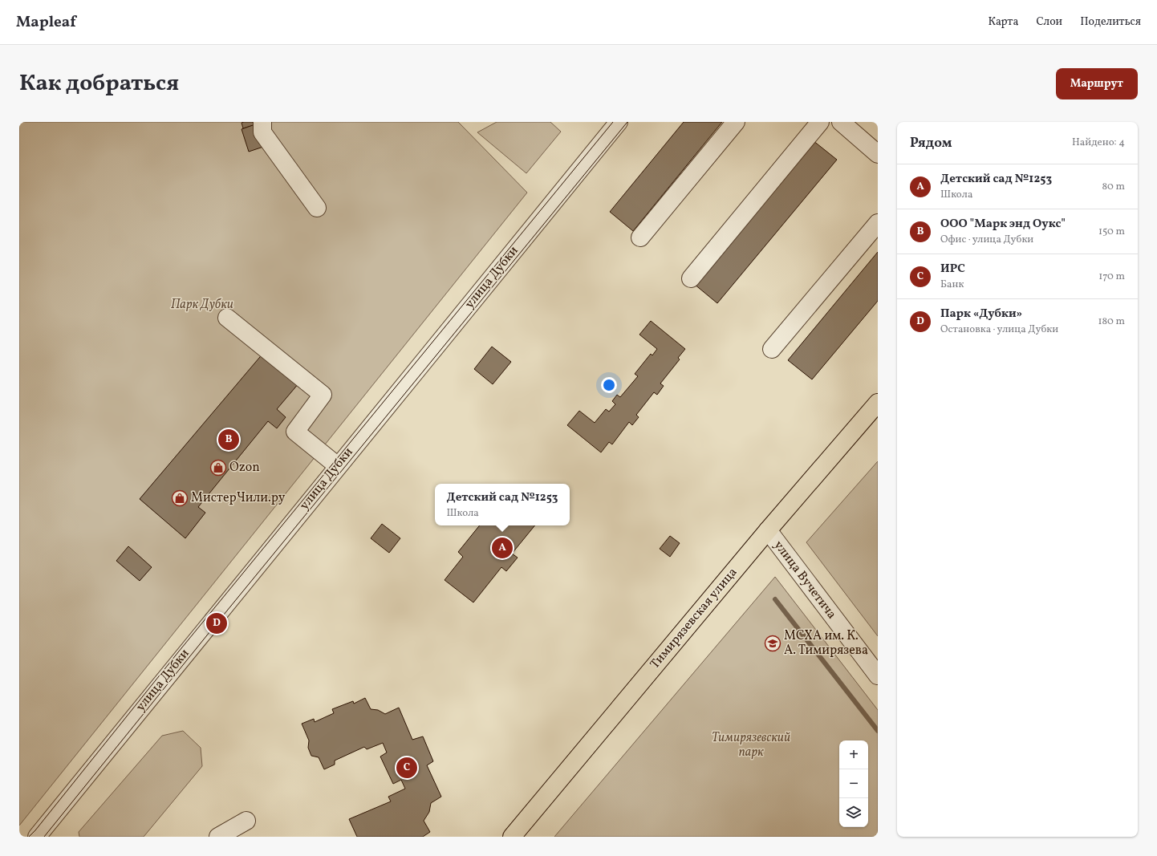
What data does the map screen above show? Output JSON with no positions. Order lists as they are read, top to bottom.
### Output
{
  "streets": {
    "main road": ["Тимирязевская улица"],
    "street": ["улица Дубки", "улица Вучетича"]
  },
  "crossings": [
    ["улица Вучетича", "Тимирязевская улица"]
  ],
  "parks": ["Парк Дубки", "Тимирязевский парк"],
  "places": {
    "shop": ["Ozon", "МистерЧили.ру"],
    "school or university": ["МСХА им. К. А. Тимирязева"]
  },
  "page": {
    "header": "Mapleaf",
    "nav": ["Карта", "Слои", "Поделиться"],
    "title": "Как добраться",
    "buttons": "Маршрут",
    "heading": ["Рядом", "Найдено: 4"],
    "list": [
      {
        "mark": "A",
        "name": "Детский сад №1253",
        "note": "Школа",
        "value": "80 m"
      },
      {
        "mark": "B",
        "name": "ООО \"Марк энд Оукс\"",
        "note": "Офис · улица Дубки",
        "value": "150 m"
      },
      {
        "mark": "C",
        "name": "ИРС",
        "note": "Банк",
        "value": "170 m"
      },
      {
        "mark": "D",
        "name": "Парк «Дубки»",
        "note": "Остановка · улица Дубки",
        "value": "180 m"
      }
    ],
    "pins": [
      "B",
      "A",
      "D",
      "C"
    ],
    "popup": ["Детский сад №1253", "Школа"],
    "map_buttons": ["+", "−"]
  }
}
